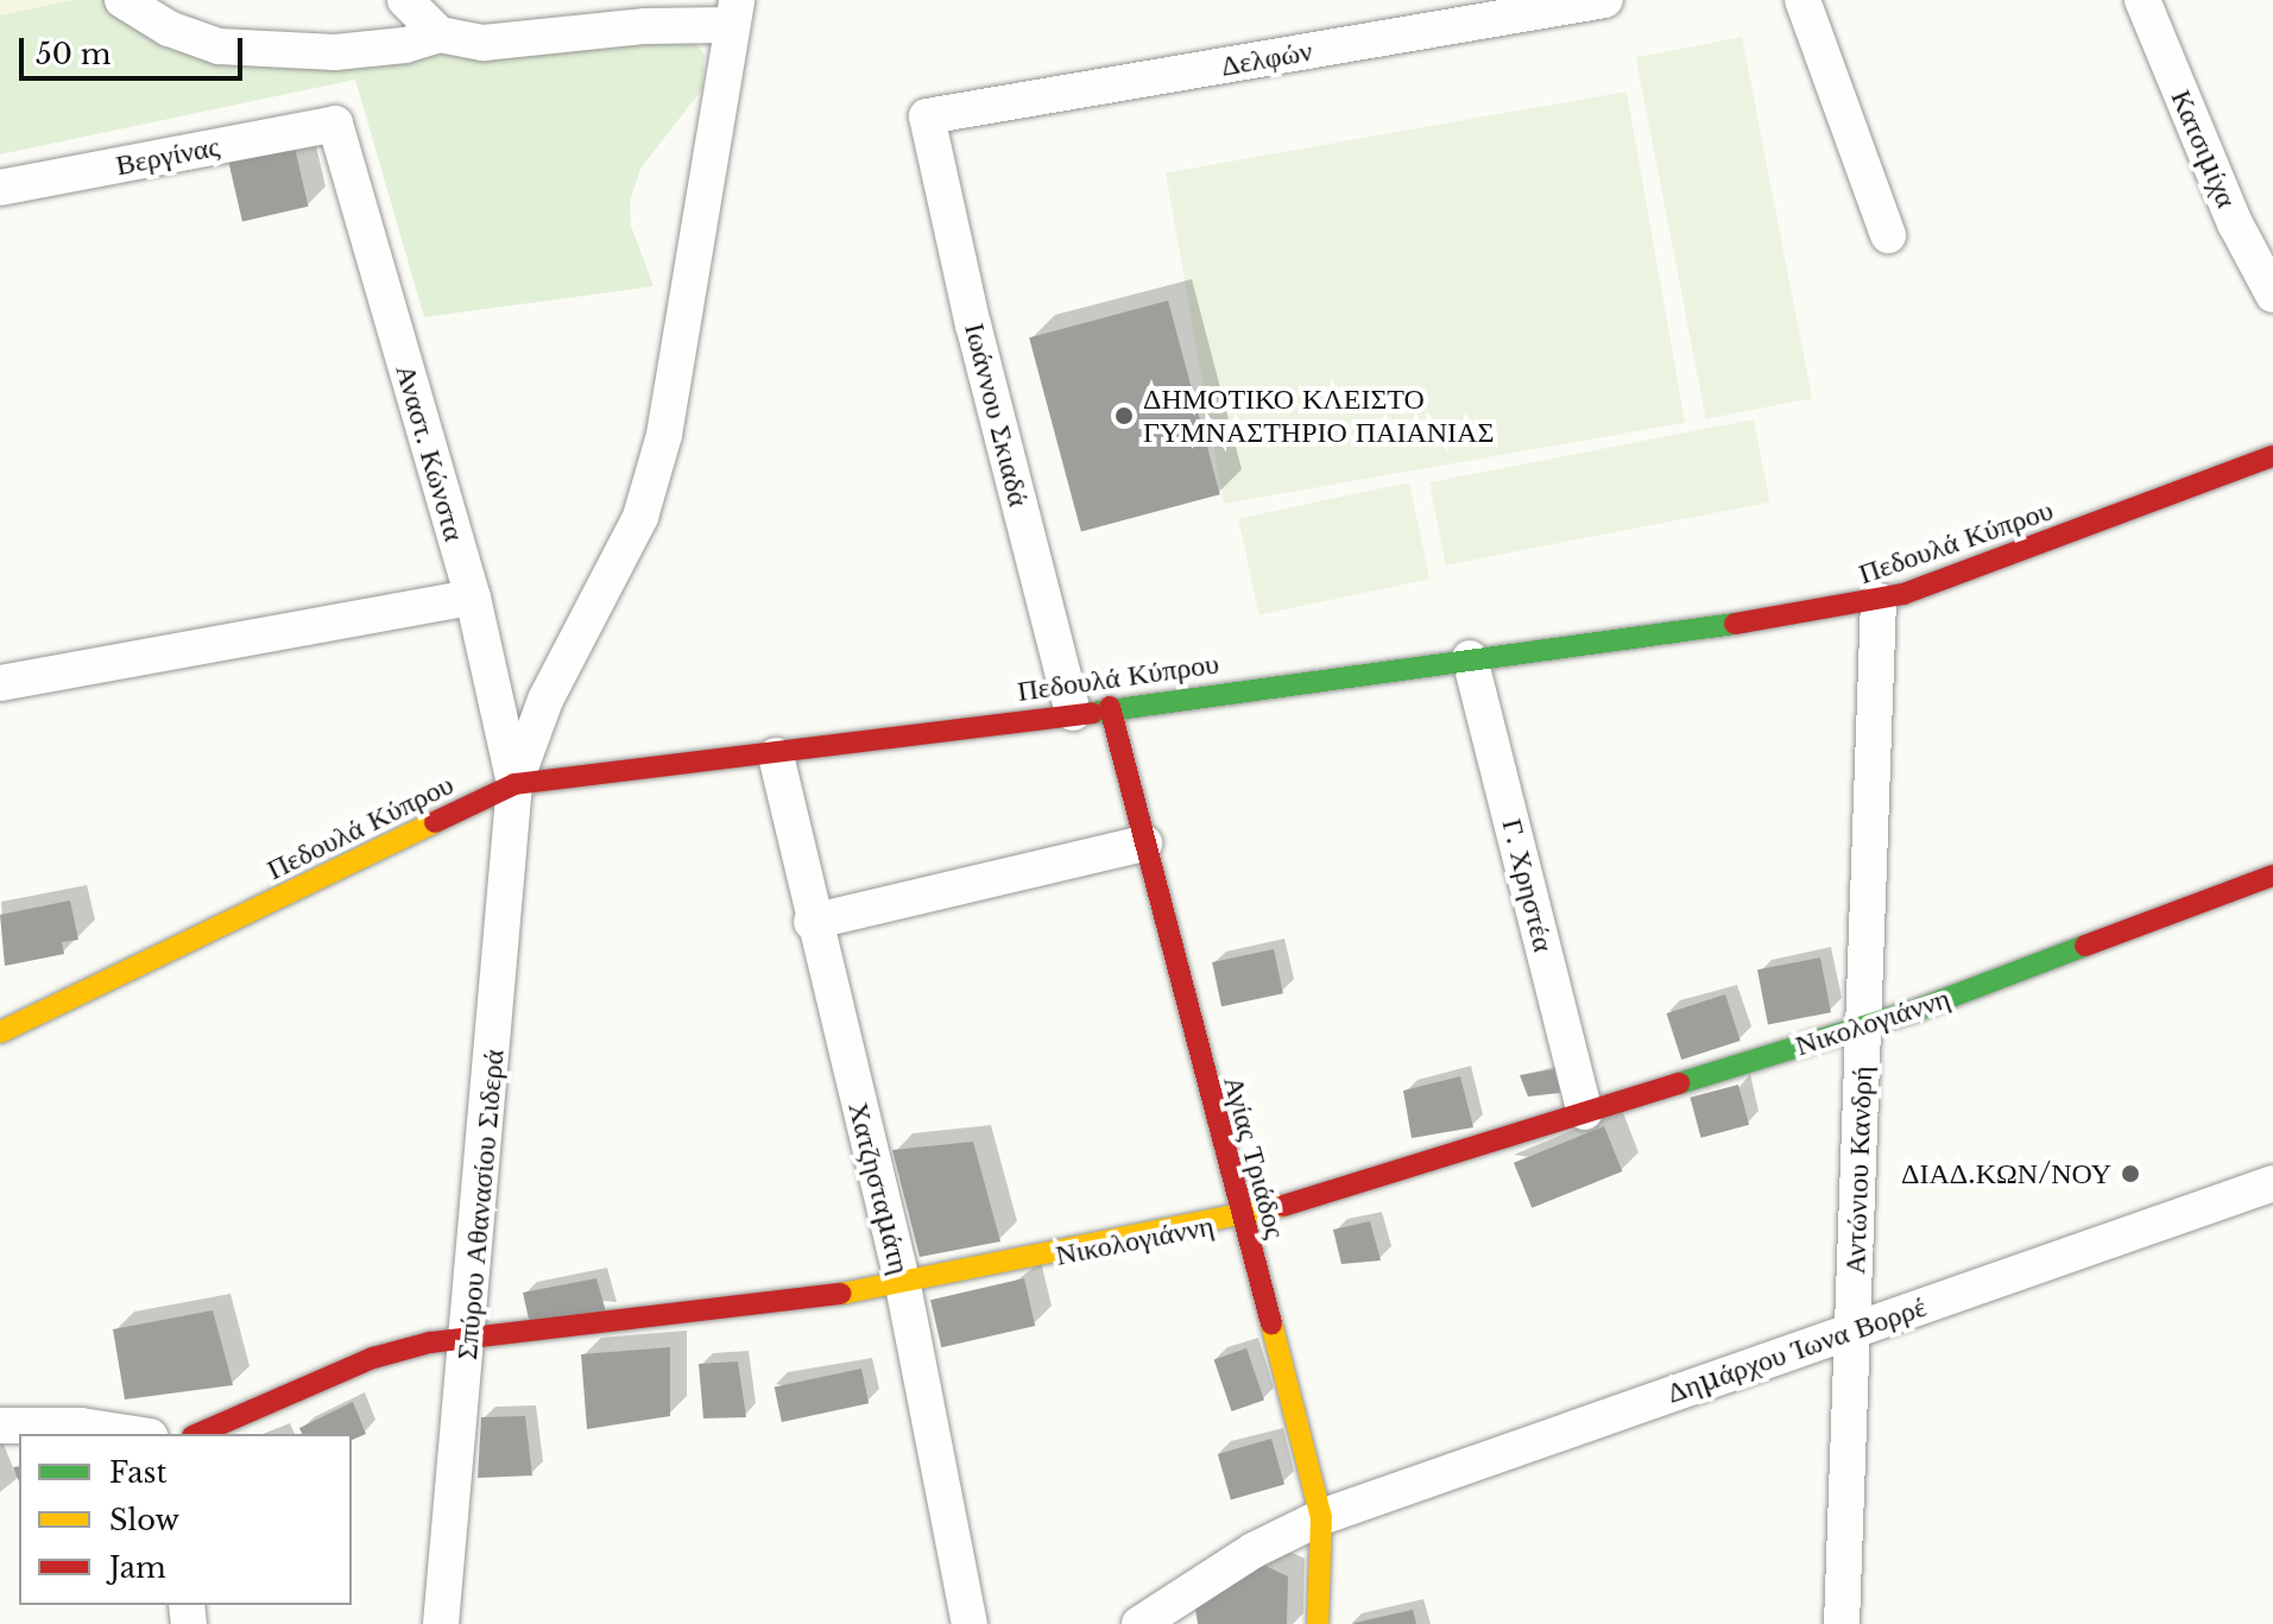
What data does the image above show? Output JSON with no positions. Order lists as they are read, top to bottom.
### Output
{
  "streets": {
    "street": [
      "Δελφών",
      "Κατσιμίχα",
      "Βεργίνας",
      "Ιωάννου Σκιαδά",
      "Αναστ. Κώνστα",
      "Πεδουλά Κύπρου",
      "Γ. Χρηστέα",
      "Νικολογιάννη",
      "Αγίας Τριάδος",
      "Αντώνιου Κανδρή",
      "Χατζησταμάτη",
      "Σπύρου Αθανασίου Σιδερά",
      "Δημάρχου Ίωνα Βορρέ"
    ]
  },
  "crossings": [
    ["Δελφών", "Ιωάννου Σκιαδά"],
    ["Βεργίνας", "Αναστ. Κώνστα"],
    ["Ιωάννου Σκιαδά", "Πεδουλά Κύπρου"],
    ["Αναστ. Κώνστα", "Πεδουλά Κύπρου"],
    ["Αναστ. Κώνστα", "Σπύρου Αθανασίου Σιδερά"],
    ["Πεδουλά Κύπρου", "Γ. Χρηστέα"],
    ["Πεδουλά Κύπρου", "Αγίας Τριάδος"],
    ["Πεδουλά Κύπρου", "Αντώνιου Κανδρή"],
    ["Πεδουλά Κύπρου", "Χατζησταμάτη"],
    ["Πεδουλά Κύπρου", "Σπύρου Αθανασίου Σιδερά"],
    ["Γ. Χρηστέα", "Νικολογιάννη"],
    ["Νικολογιάννη", "Αγίας Τριάδος"],
    ["Νικολογιάννη", "Αντώνιου Κανδρή"],
    ["Νικολογιάννη", "Χατζησταμάτη"],
    ["Νικολογιάννη", "Σπύρου Αθανασίου Σιδερά"],
    ["Αγίας Τριάδος", "Δημάρχου Ίωνα Βορρέ"],
    ["Αντώνιου Κανδρή", "Δημάρχου Ίωνα Βορρέ"]
  ],
  "places": ["ΔΗΜΟΤΙΚΟ ΚΛΕΙΣΤΟ ΓΥΜΝΑΣΤΗΡΙΟ ΠΑΙΑΝΙΑΣ", "ΔΙΑΔ.ΚΩΝ/ΝΟΥ"],
  "legend": ["Fast", "Slow", "Jam"],
  "scale_bar": "50 m"
}
